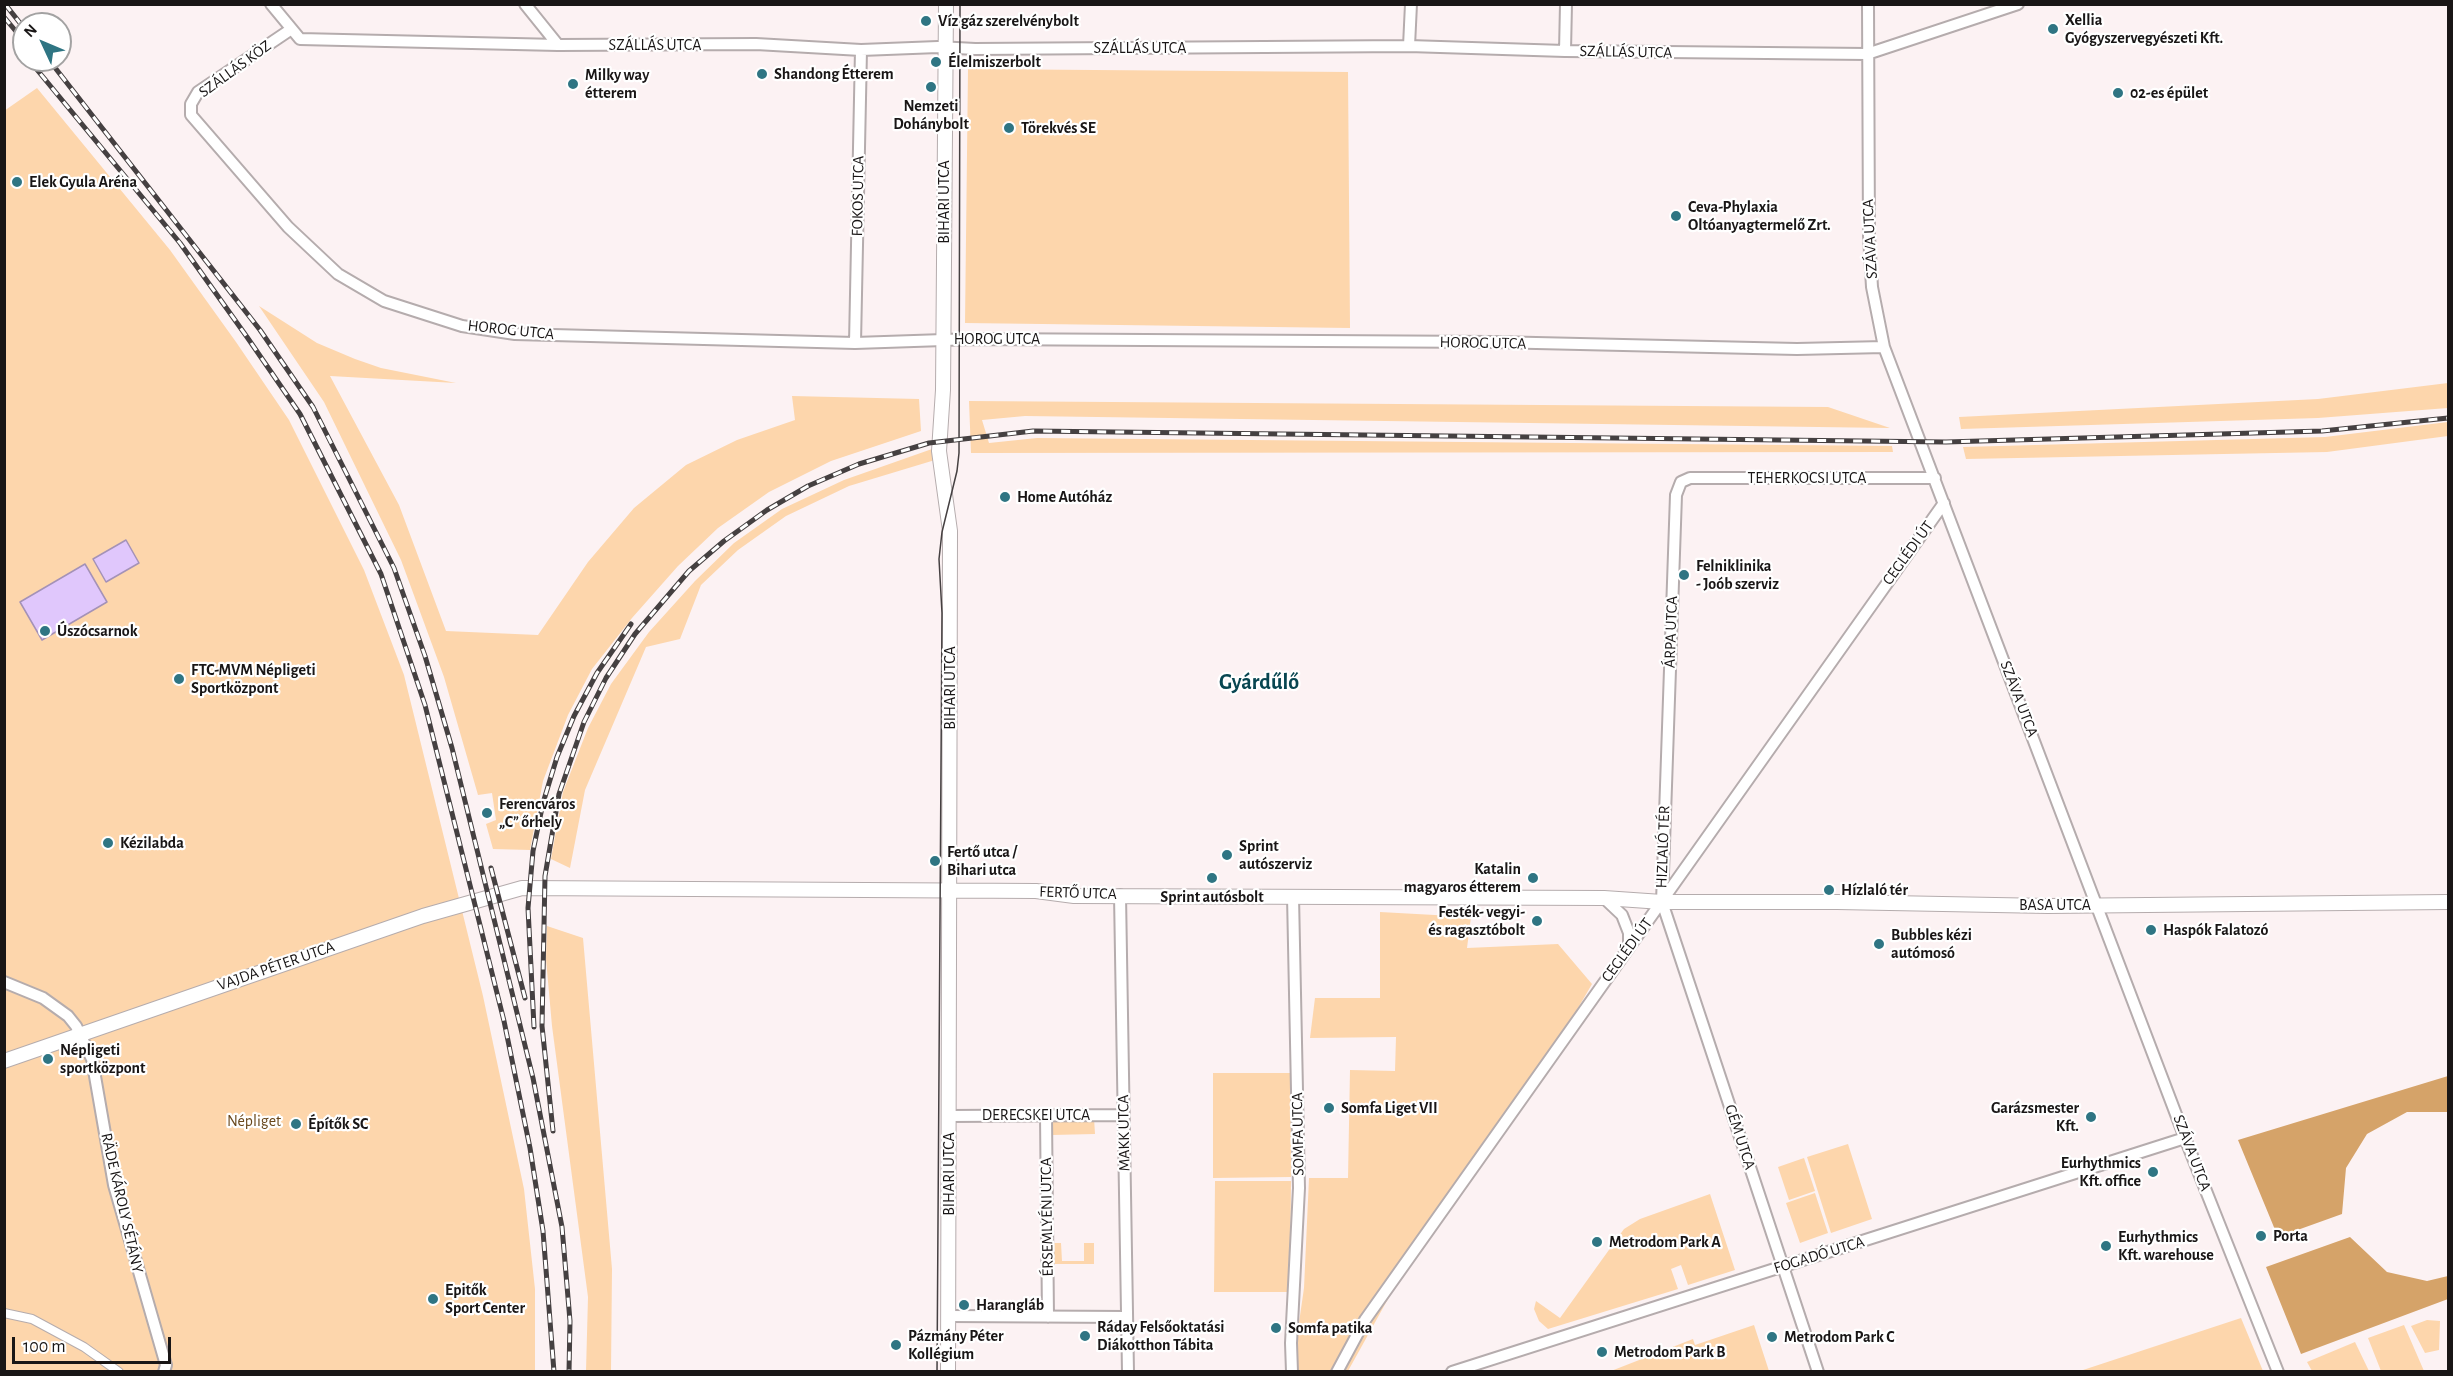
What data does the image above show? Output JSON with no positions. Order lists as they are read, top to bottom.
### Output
{
  "streets": {
    "street": [
      "SZÁLLÁS UTCA",
      "SZÁLLÁS KÖZ",
      "FOKOS UTCA",
      "BIHARI UTCA",
      "SZÁVA UTCA",
      "HOROG UTCA",
      "TEHERKOCSI UTCA",
      "CEGLÉDI ÚT",
      "ÁRPA UTCA",
      "HIZLALÓ TÉR",
      "FERTŐ UTCA",
      "BASA UTCA",
      "VAJDA PÉTER UTCA",
      "DERECSKEI UTCA",
      "MAKK UTCA",
      "SOMFA UTCA",
      "GÉM UTCA",
      "RÄDE KÁROLY SÉTÁNY",
      "ÉRSEMLYÉNI UTCA",
      "FOGADÓ UTCA"
    ]
  },
  "crossings": [
    ["SZÁLLÁS UTCA", "SZÁLLÁS KÖZ"],
    ["SZÁLLÁS UTCA", "FOKOS UTCA"],
    ["SZÁLLÁS UTCA", "BIHARI UTCA"],
    ["SZÁLLÁS UTCA", "SZÁVA UTCA"],
    ["SZÁLLÁS KÖZ", "HOROG UTCA"],
    ["FOKOS UTCA", "HOROG UTCA"],
    ["BIHARI UTCA", "HOROG UTCA"],
    ["BIHARI UTCA", "FERTŐ UTCA"],
    ["BIHARI UTCA", "DERECSKEI UTCA"],
    ["SZÁVA UTCA", "HOROG UTCA"],
    ["SZÁVA UTCA", "TEHERKOCSI UTCA"],
    ["SZÁVA UTCA", "CEGLÉDI ÚT"],
    ["SZÁVA UTCA", "BASA UTCA"],
    ["SZÁVA UTCA", "FOGADÓ UTCA"],
    ["TEHERKOCSI UTCA", "ÁRPA UTCA"],
    ["CEGLÉDI ÚT", "HIZLALÓ TÉR"],
    ["CEGLÉDI ÚT", "BASA UTCA"],
    ["CEGLÉDI ÚT", "GÉM UTCA"],
    ["ÁRPA UTCA", "HIZLALÓ TÉR"],
    ["HIZLALÓ TÉR", "FERTŐ UTCA"],
    ["HIZLALÓ TÉR", "BASA UTCA"],
    ["HIZLALÓ TÉR", "GÉM UTCA"],
    ["FERTŐ UTCA", "VAJDA PÉTER UTCA"],
    ["FERTŐ UTCA", "MAKK UTCA"],
    ["FERTŐ UTCA", "SOMFA UTCA"],
    ["BASA UTCA", "GÉM UTCA"],
    ["VAJDA PÉTER UTCA", "RÄDE KÁROLY SÉTÁNY"],
    ["DERECSKEI UTCA", "MAKK UTCA"],
    ["DERECSKEI UTCA", "ÉRSEMLYÉNI UTCA"],
    ["GÉM UTCA", "FOGADÓ UTCA"]
  ],
  "districts": ["Gyárdűlő"],
  "parks": ["Népliget"],
  "places": [
    "Víz gáz szerelvénybolt",
    "Xellia Gyógyszervegyészeti Kft.",
    "Élelmiszerbolt",
    "Shandong Étterem",
    "Milky way étterem",
    "Nemzeti Dohánybolt",
    "02-es épület",
    "Törekvés SE",
    "Elek Gyula Aréna",
    "Ceva-Phylaxia Oltóanyagtermelő Zrt.",
    "Home Autóház",
    "Felniklinika - Joób szerviz",
    "Úszócsarnok",
    "FTC-MVM Népligeti Sportközpont",
    "Ferencváros „C” őrhely",
    "Kézilabda",
    "Sprint autószerviz",
    "Fertő utca / Bihari utca",
    "Sprint autósbolt",
    "Katalin magyaros étterem",
    "Hízlaló tér",
    "Festék- vegyi- és ragasztóbolt",
    "Haspók Falatozó",
    "Bubbles kézi autómosó",
    "Népligeti sportközpont",
    "Somfa Liget VII",
    "Garázsmester Kft.",
    "Építők SC",
    "Eurhythmics Kft. office",
    "Porta",
    "Metrodom Park A",
    "Eurhythmics Kft. warehouse",
    "Epitők Sport Center",
    "Harangláb",
    "Somfa patika",
    "Ráday Felsőoktatási Diákotthon Tábita",
    "Metrodom Park C",
    "Pázmány Péter Kollégium",
    "Metrodom Park B"
  ],
  "scale_bar": "100 m",
  "north": "top left"
}
